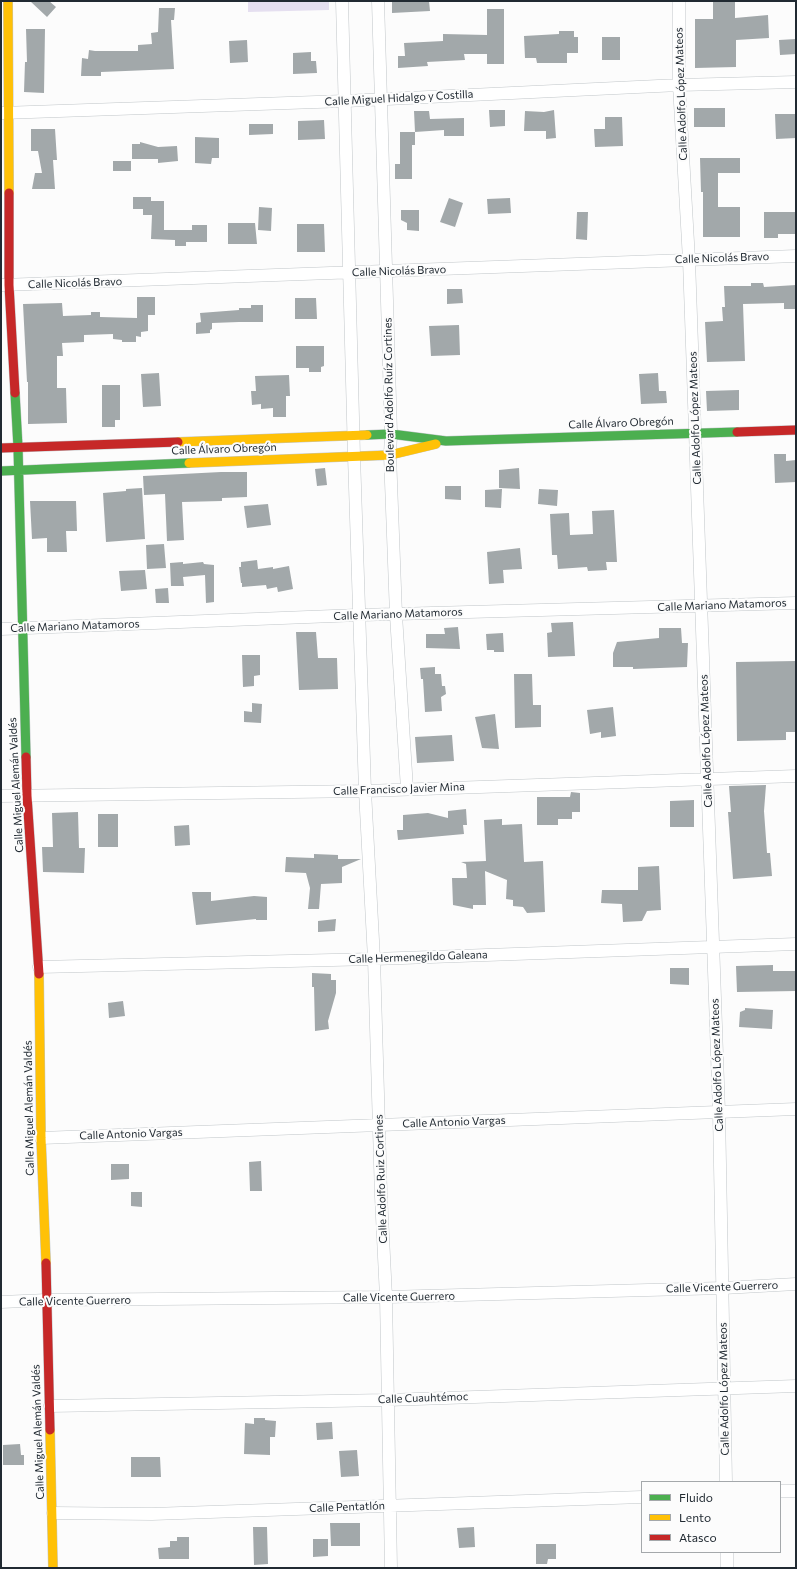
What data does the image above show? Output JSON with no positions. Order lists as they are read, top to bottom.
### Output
{
  "streets": {
    "street": [
      "Calle Adolfo López Mateos",
      "Calle Miguel Hidalgo y Costilla",
      "Calle Nicolás Bravo",
      "Boulevard Adolfo Ruíz Cortines",
      "Calle Álvaro Obregón",
      "Calle Mariano Matamoros",
      "Calle Miguel Alemán Valdés",
      "Calle Francisco Javier Mina",
      "Calle Hermenegildo Galeana",
      "Calle Antonio Vargas",
      "Calle Adolfo Ruiz Cortines",
      "Calle Vicente Guerrero",
      "Calle Cuauhtémoc",
      "Calle Pentatlón"
    ]
  },
  "crossings": [
    ["Calle Adolfo López Mateos", "Calle Miguel Hidalgo y Costilla"],
    ["Calle Adolfo López Mateos", "Calle Nicolás Bravo"],
    ["Calle Adolfo López Mateos", "Calle Álvaro Obregón"],
    ["Calle Adolfo López Mateos", "Calle Mariano Matamoros"],
    ["Calle Adolfo López Mateos", "Calle Francisco Javier Mina"],
    ["Calle Adolfo López Mateos", "Calle Hermenegildo Galeana"],
    ["Calle Adolfo López Mateos", "Calle Antonio Vargas"],
    ["Calle Adolfo López Mateos", "Calle Vicente Guerrero"],
    ["Calle Adolfo López Mateos", "Calle Cuauhtémoc"],
    ["Calle Miguel Hidalgo y Costilla", "Boulevard Adolfo Ruíz Cortines"],
    ["Calle Miguel Hidalgo y Costilla", "Calle Miguel Alemán Valdés"],
    ["Calle Nicolás Bravo", "Boulevard Adolfo Ruíz Cortines"],
    ["Calle Nicolás Bravo", "Calle Miguel Alemán Valdés"],
    ["Boulevard Adolfo Ruíz Cortines", "Calle Álvaro Obregón"],
    ["Boulevard Adolfo Ruíz Cortines", "Calle Mariano Matamoros"],
    ["Boulevard Adolfo Ruíz Cortines", "Calle Francisco Javier Mina"],
    ["Calle Álvaro Obregón", "Calle Miguel Alemán Valdés"],
    ["Calle Álvaro Obregón", "Calle Adolfo Ruiz Cortines"],
    ["Calle Mariano Matamoros", "Calle Miguel Alemán Valdés"],
    ["Calle Mariano Matamoros", "Calle Adolfo Ruiz Cortines"],
    ["Calle Miguel Alemán Valdés", "Calle Francisco Javier Mina"],
    ["Calle Miguel Alemán Valdés", "Calle Hermenegildo Galeana"],
    ["Calle Miguel Alemán Valdés", "Calle Antonio Vargas"],
    ["Calle Miguel Alemán Valdés", "Calle Vicente Guerrero"],
    ["Calle Miguel Alemán Valdés", "Calle Cuauhtémoc"],
    ["Calle Miguel Alemán Valdés", "Calle Pentatlón"],
    ["Calle Francisco Javier Mina", "Calle Adolfo Ruiz Cortines"],
    ["Calle Hermenegildo Galeana", "Calle Adolfo Ruiz Cortines"],
    ["Calle Antonio Vargas", "Calle Adolfo Ruiz Cortines"],
    ["Calle Adolfo Ruiz Cortines", "Calle Vicente Guerrero"],
    ["Calle Adolfo Ruiz Cortines", "Calle Cuauhtémoc"],
    ["Calle Adolfo Ruiz Cortines", "Calle Pentatlón"]
  ],
  "legend": ["Fluido", "Lento", "Atasco"]
}
